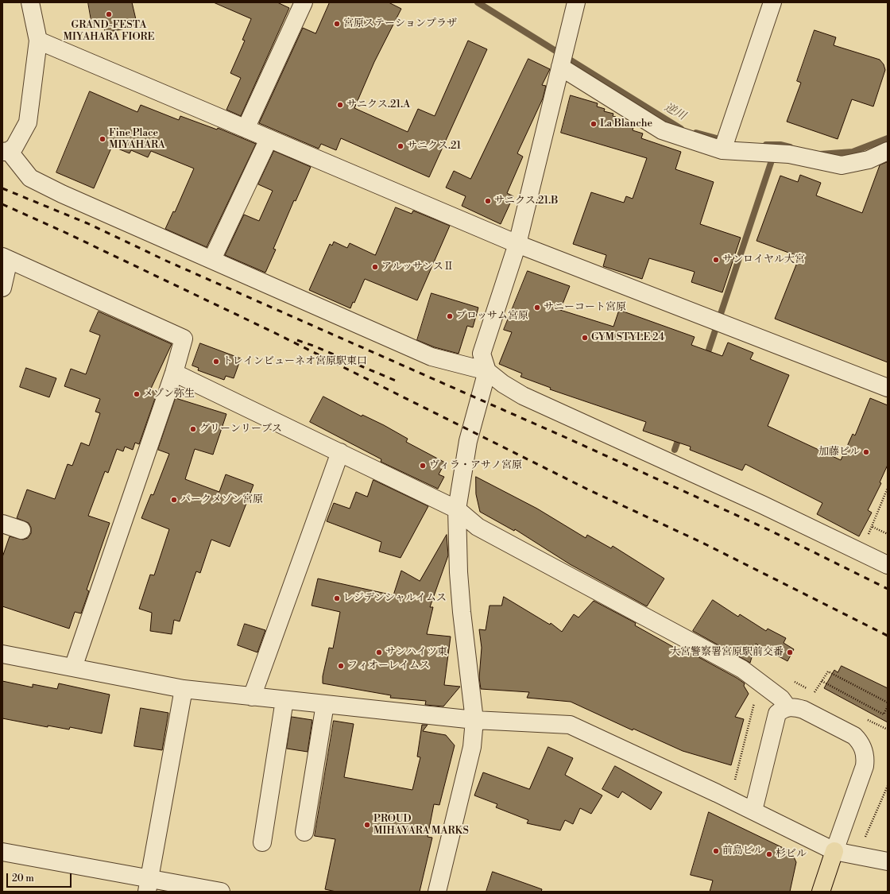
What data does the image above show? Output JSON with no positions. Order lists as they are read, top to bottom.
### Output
{
  "water": ["逆川"],
  "places": [
    "GRAND-FESTA MIYAHARA FIORE",
    "宮原ステーションプラザ",
    "サニクス.21.A",
    "La Blanche",
    "Fine Place MIYAHARA",
    "サニクス.21",
    "サニクス.21.B",
    "サンロイヤル大宮",
    "アルッサンスⅡ",
    "サニーコート宮原",
    "ブロッサム宮原",
    "GYM STYLE 24",
    "トレインビューネオ宮原駅東口",
    "メゾン弥生",
    "グリーンリーブス",
    "加藤ビル",
    "ヴィラ・アサノ宮原",
    "パークメゾン宮原",
    "レジデンシャルイムス",
    "サンハイツ東",
    "大宮警察署宮原駅前交番",
    "フィオーレイムス",
    "PROUD MIHAYARA MARKS",
    "前島ビル",
    "杉ビル"
  ],
  "scale_bar": "20 m"
}
